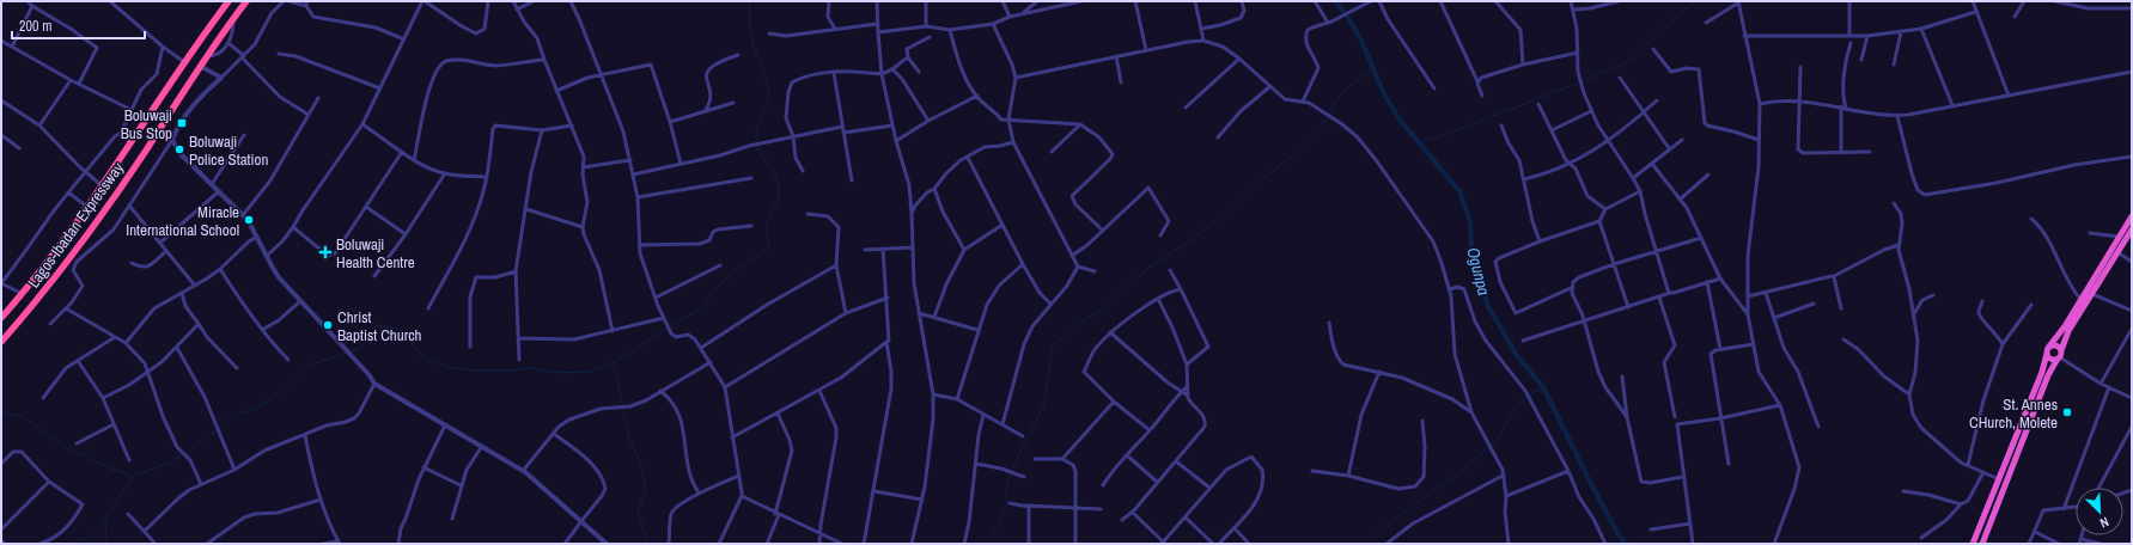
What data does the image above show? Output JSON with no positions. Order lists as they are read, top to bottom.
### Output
{
  "streets": {
    "highway": ["Lagos-Ibadan Expressway"]
  },
  "water": ["Ogunpa"],
  "places": {
    "transit": ["Boluwaji Bus Stop"],
    "other": [
      "Boluwaji Police Station",
      "Miracle International School",
      "Christ Baptist Church",
      "St. Annes CHurch, Molete"
    ],
    "health": ["Boluwaji Health Centre"]
  },
  "scale_bar": "200 m",
  "north": "bottom right"
}
